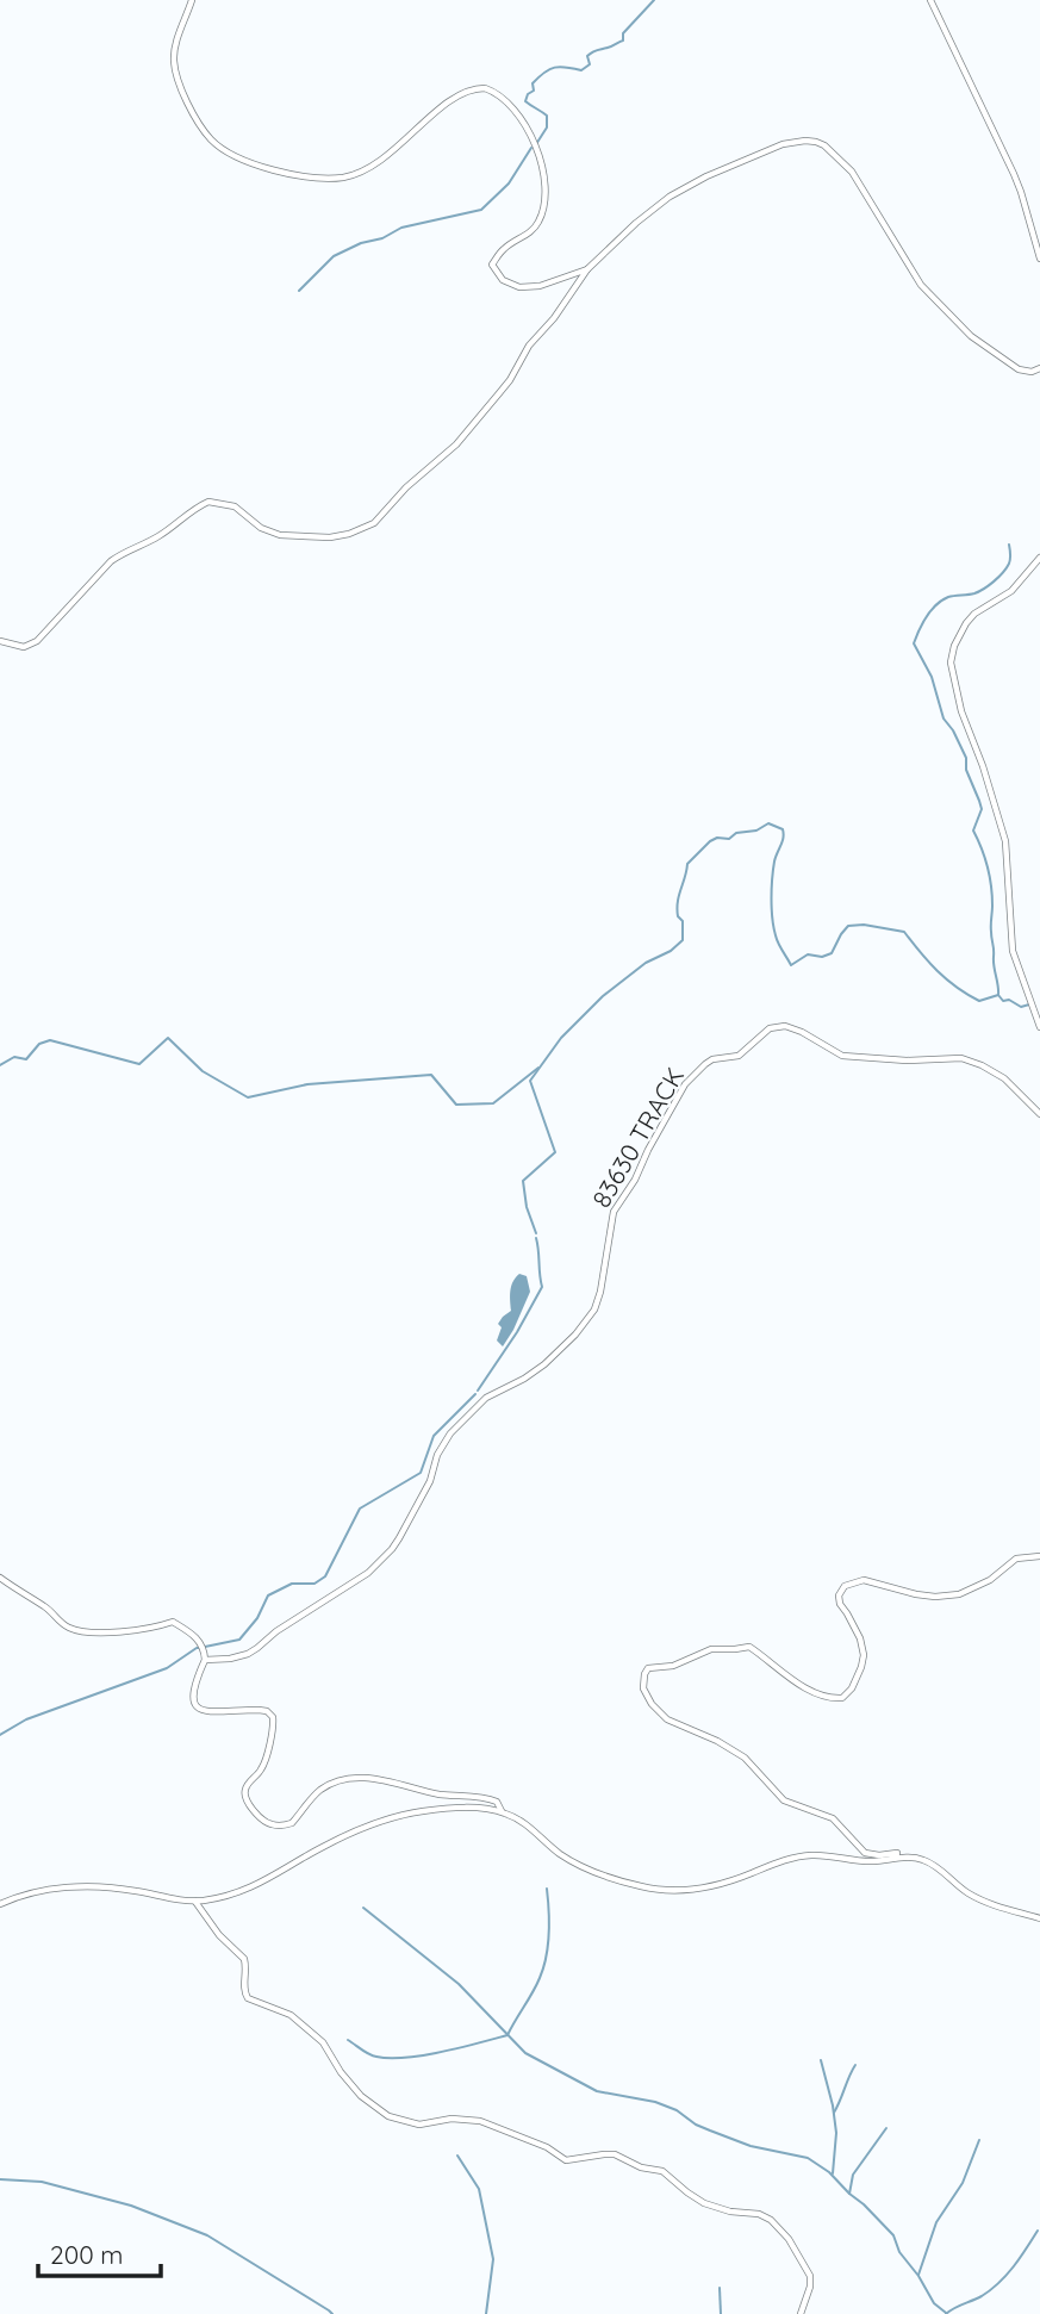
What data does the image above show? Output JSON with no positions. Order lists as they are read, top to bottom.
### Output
{
  "streets": {
    "street": ["83630 TRACK"]
  },
  "scale_bar": "200 m"
}
